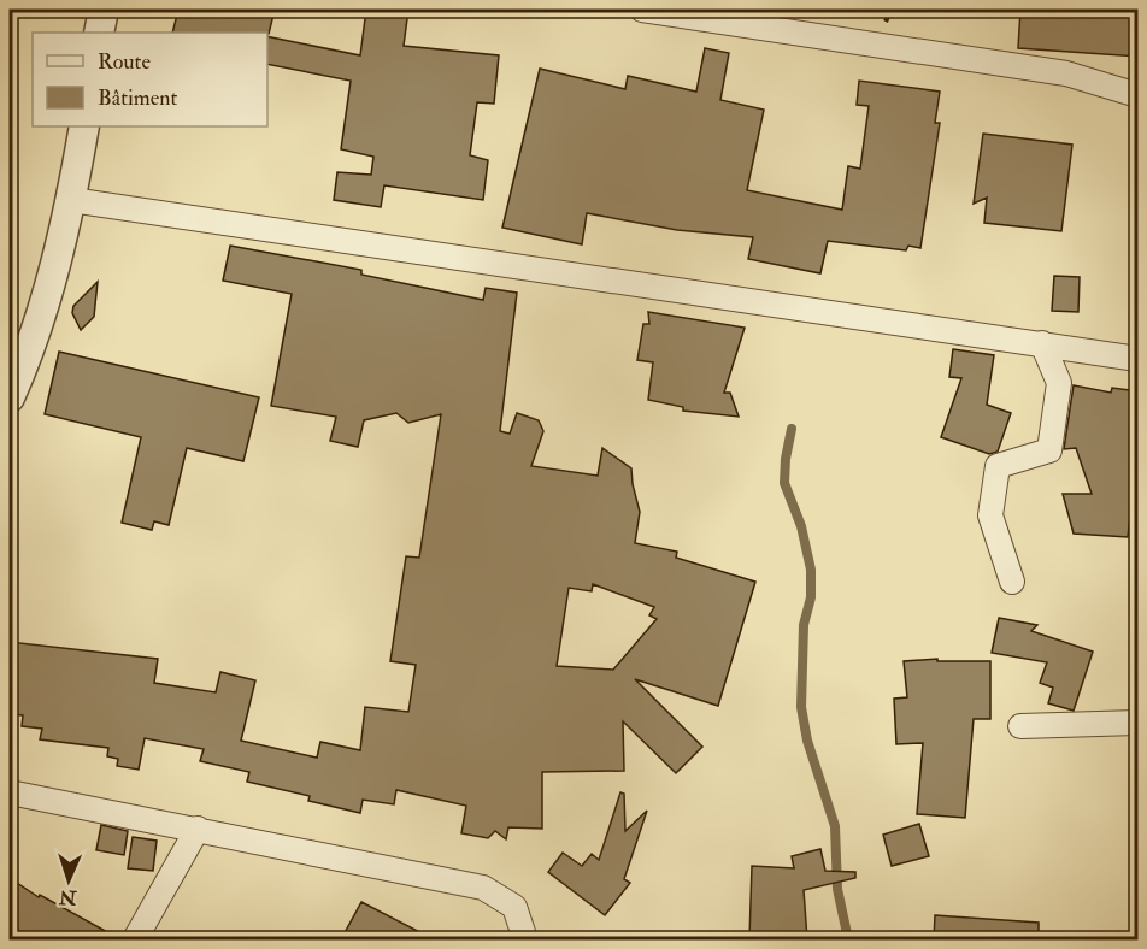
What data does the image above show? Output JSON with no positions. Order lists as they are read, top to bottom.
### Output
{
  "legend": ["Route", "Bâtiment"],
  "north": "bottom"
}
